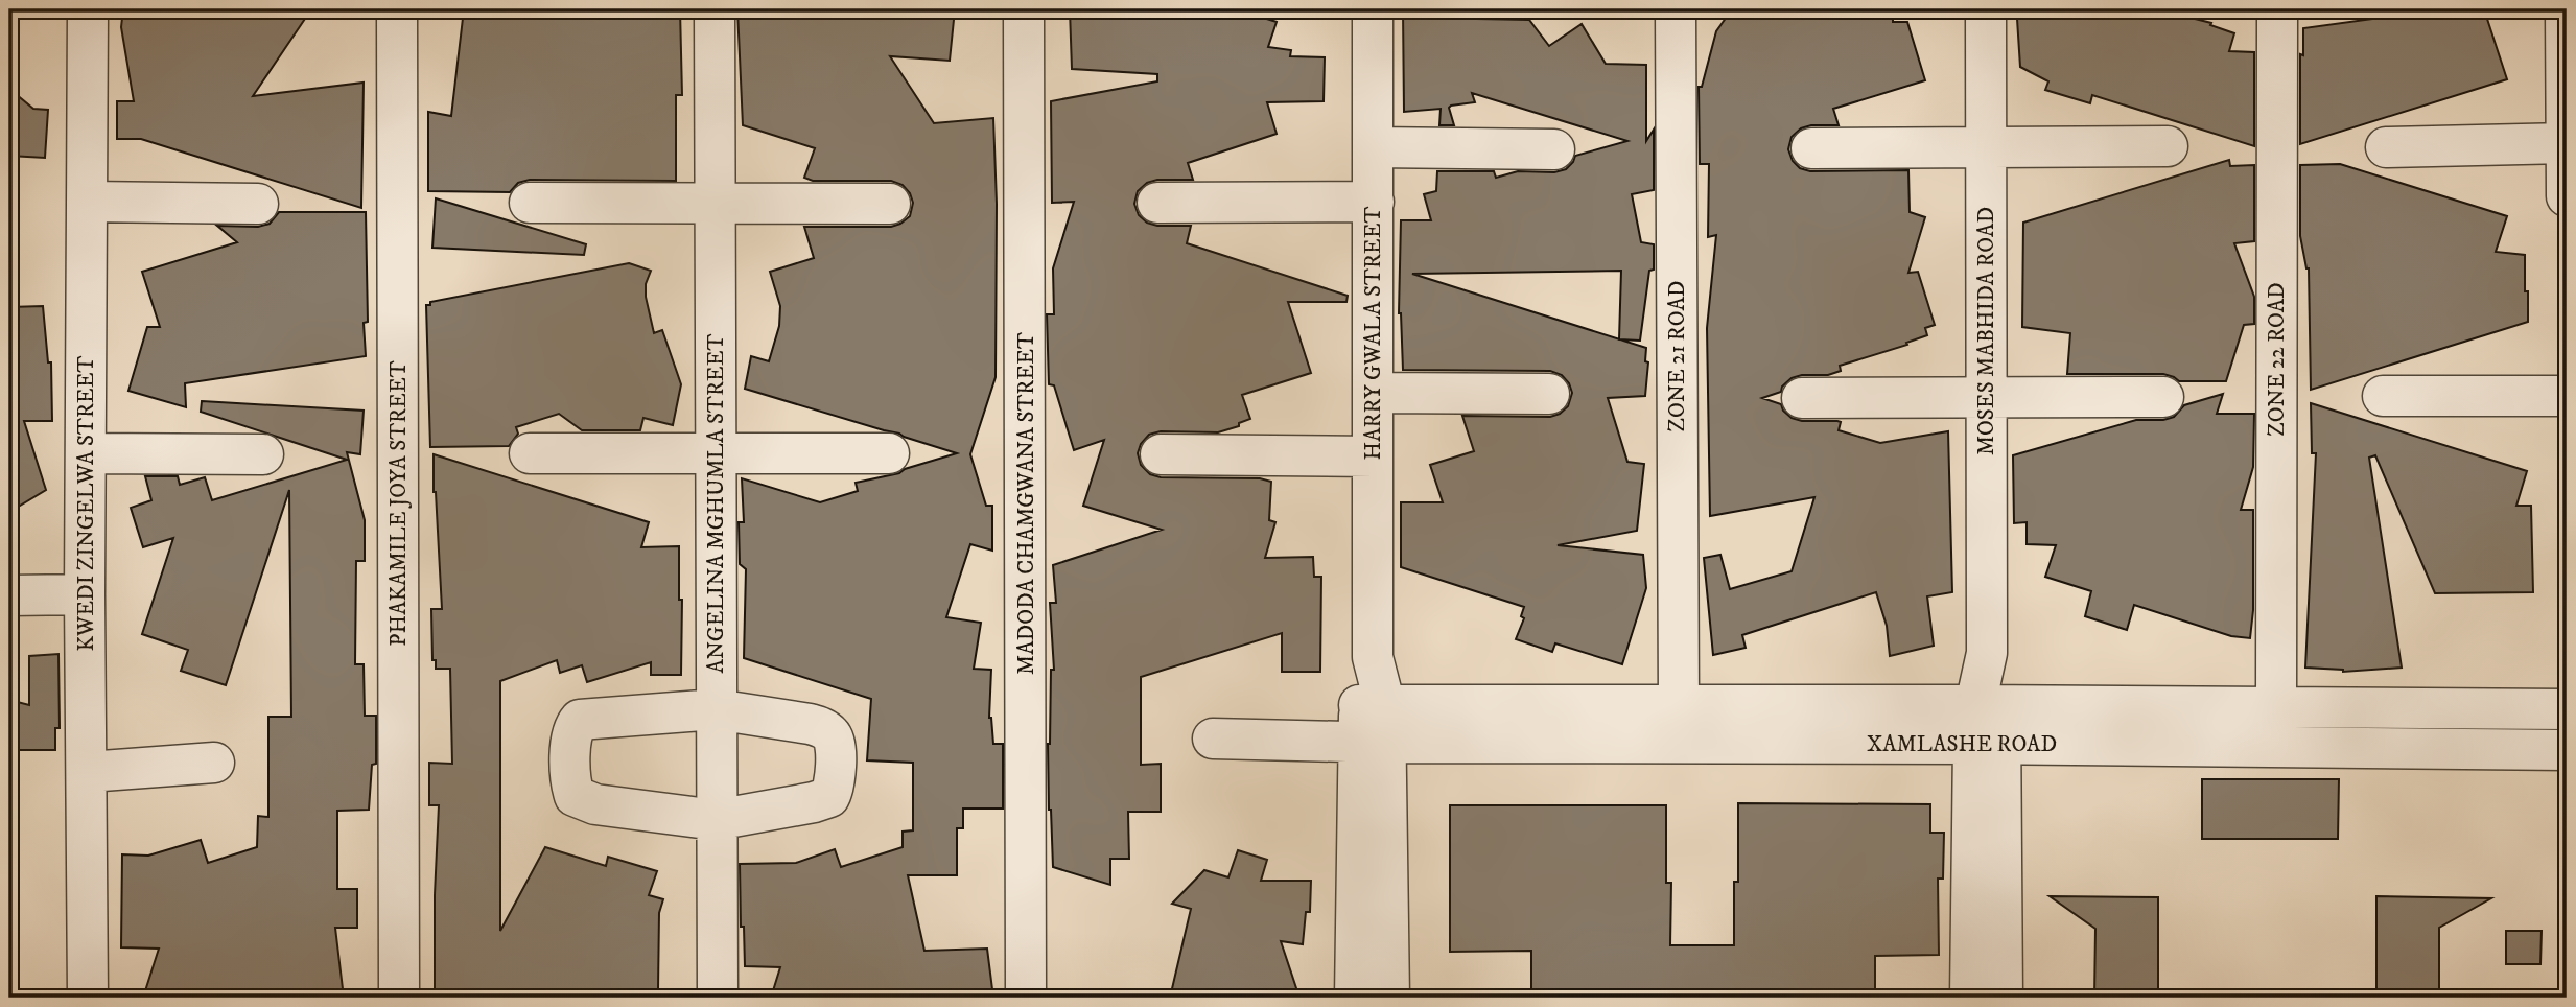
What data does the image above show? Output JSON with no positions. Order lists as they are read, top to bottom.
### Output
{
  "streets": {
    "street": [
      "MOSES MABHIDA ROAD",
      "HARRY GWALA STREET",
      "ZONE 21 ROAD",
      "ZONE 22 ROAD",
      "KWEDI ZINGELWA STREET",
      "PHAKAMILE JOYA STREET",
      "ANGELINA MGHUMLA STREET",
      "MADODA CHAMGWANA STREET",
      "XAMLASHE ROAD"
    ]
  },
  "crossings": [
    ["MOSES MABHIDA ROAD", "XAMLASHE ROAD"],
    ["HARRY GWALA STREET", "XAMLASHE ROAD"],
    ["ZONE 21 ROAD", "XAMLASHE ROAD"],
    ["ZONE 22 ROAD", "XAMLASHE ROAD"]
  ]
}
